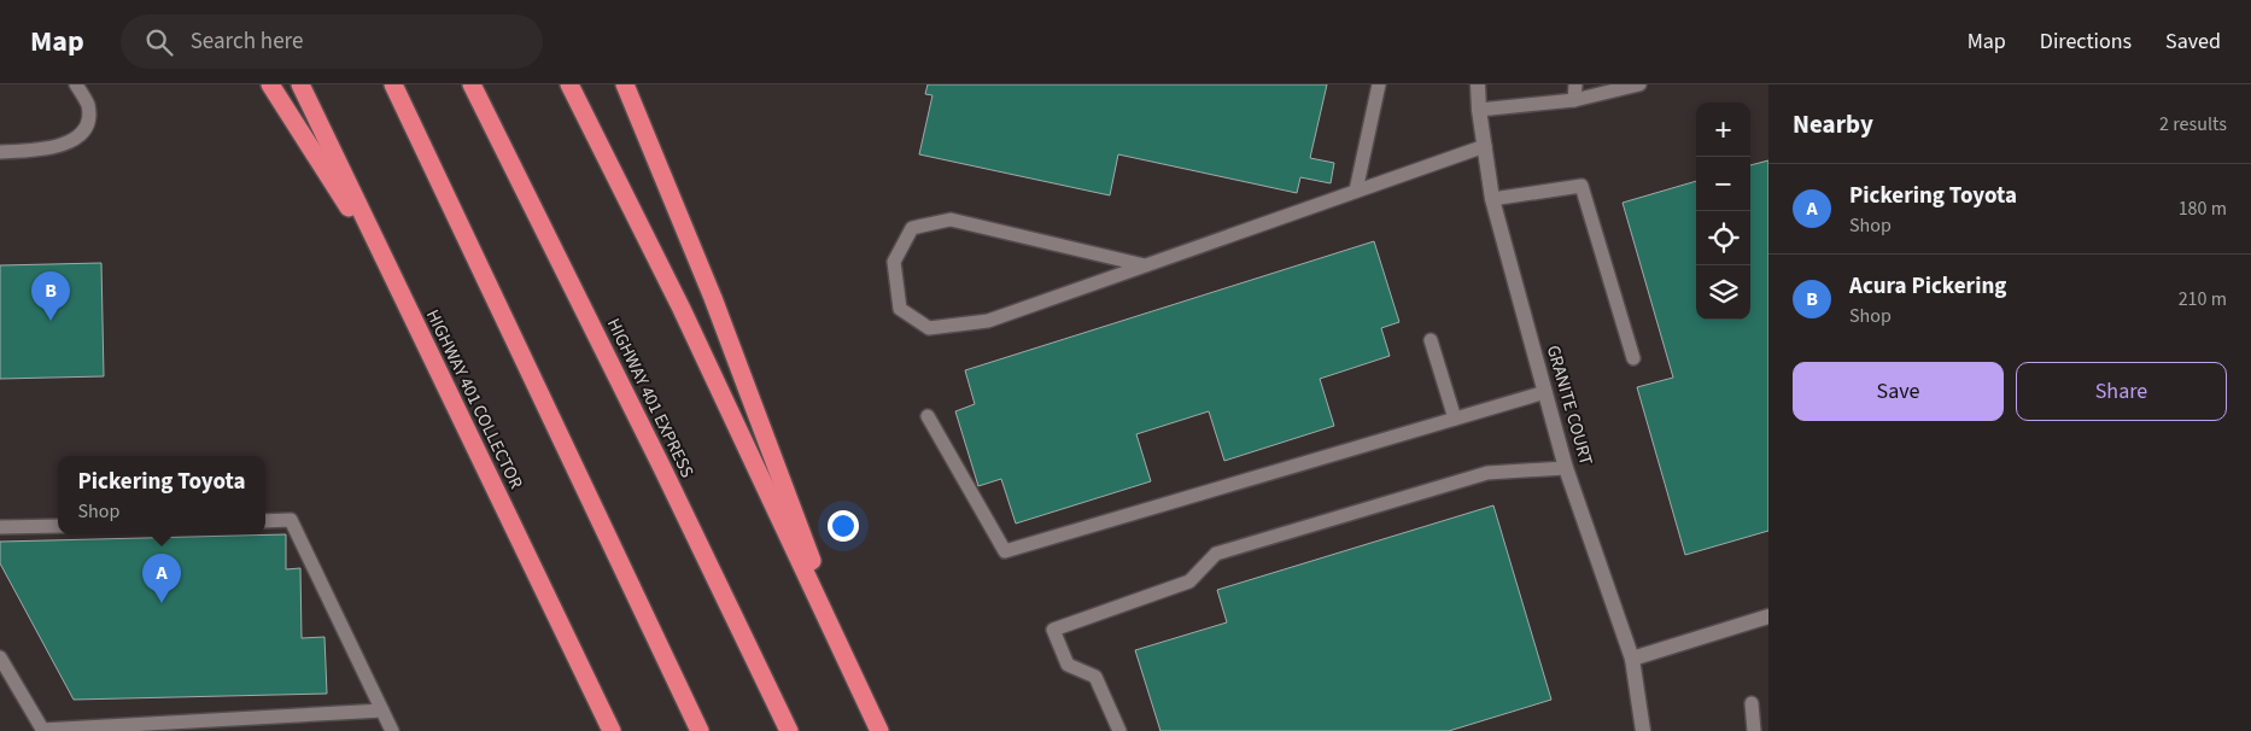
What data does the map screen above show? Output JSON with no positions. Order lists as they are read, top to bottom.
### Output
{
  "streets": {
    "highway": ["HIGHWAY 401 EXPRESS", "HIGHWAY 401 COLLECTOR"],
    "street": ["GRANITE COURT"]
  },
  "page": {
    "header": "Map",
    "search": "Search here",
    "nav": ["Map", "Directions", "Saved"],
    "heading": ["Nearby", "2 results"],
    "map_buttons": ["+", "−"],
    "list": [
      {
        "mark": "A",
        "name": "Pickering Toyota",
        "note": "Shop",
        "value": "180 m"
      },
      {
        "mark": "B",
        "name": "Acura Pickering",
        "note": "Shop",
        "value": "210 m"
      }
    ],
    "pins": ["B", "A"],
    "buttons": ["Save", "Share"],
    "popup": ["Pickering Toyota", "Shop"]
  }
}
